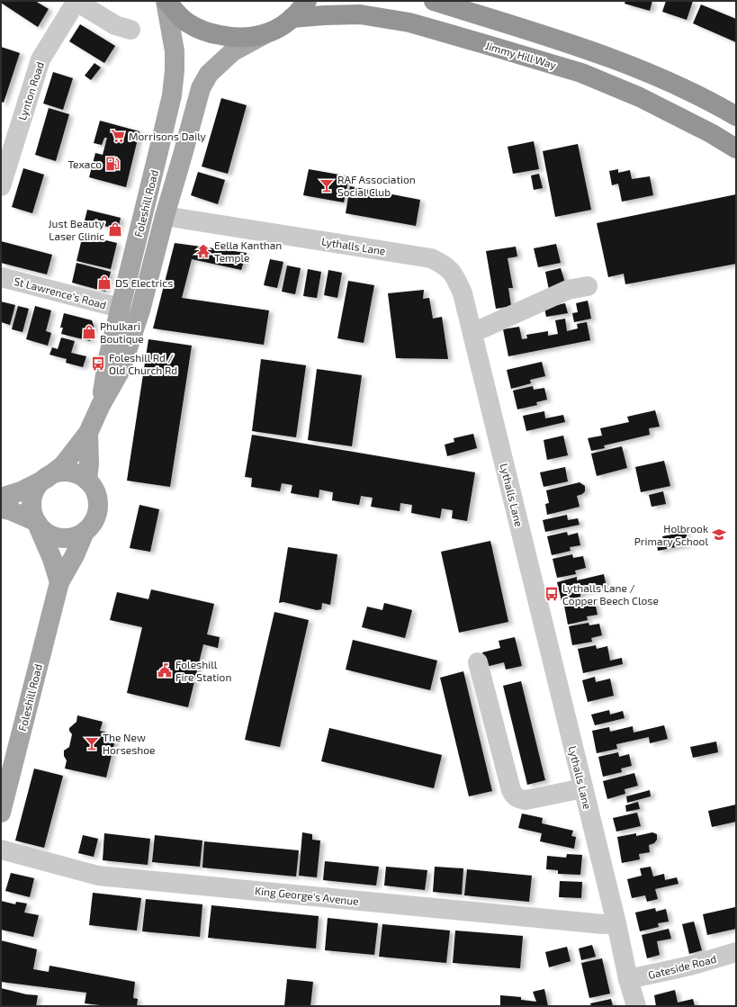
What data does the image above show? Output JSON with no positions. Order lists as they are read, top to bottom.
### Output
{
  "streets": {
    "highway": ["Jimmy Hill Way"],
    "main road": ["Foleshill Road"],
    "street": [
      "Lynton Road",
      "Lythalls Lane",
      "St Lawrence's Road",
      "King George's Avenue",
      "Gateside Road"
    ]
  },
  "crossings": [
    ["Foleshill Road", "Lythalls Lane"],
    ["Foleshill Road", "St Lawrence's Road"],
    ["Lythalls Lane", "King George's Avenue"],
    ["Lythalls Lane", "Gateside Road"]
  ],
  "places": {
    "supermarket": ["Morrisons Daily"],
    "fuel station": ["Texaco"],
    "bar": ["RAF Association Social Club", "The New Horseshoe"],
    "shop": ["Just Beauty Laser Clinic", "DS Electrics", "Phulkari Boutique"],
    "temple": ["Eella Kanthan Temple"],
    "bus stop": ["Foleshill Rd / Old Church Rd", "Lythalls Lane / Copper Beech Close"],
    "school or university": ["Holbrook Primary School"],
    "public building": ["Foleshill Fire Station"]
  }
}
